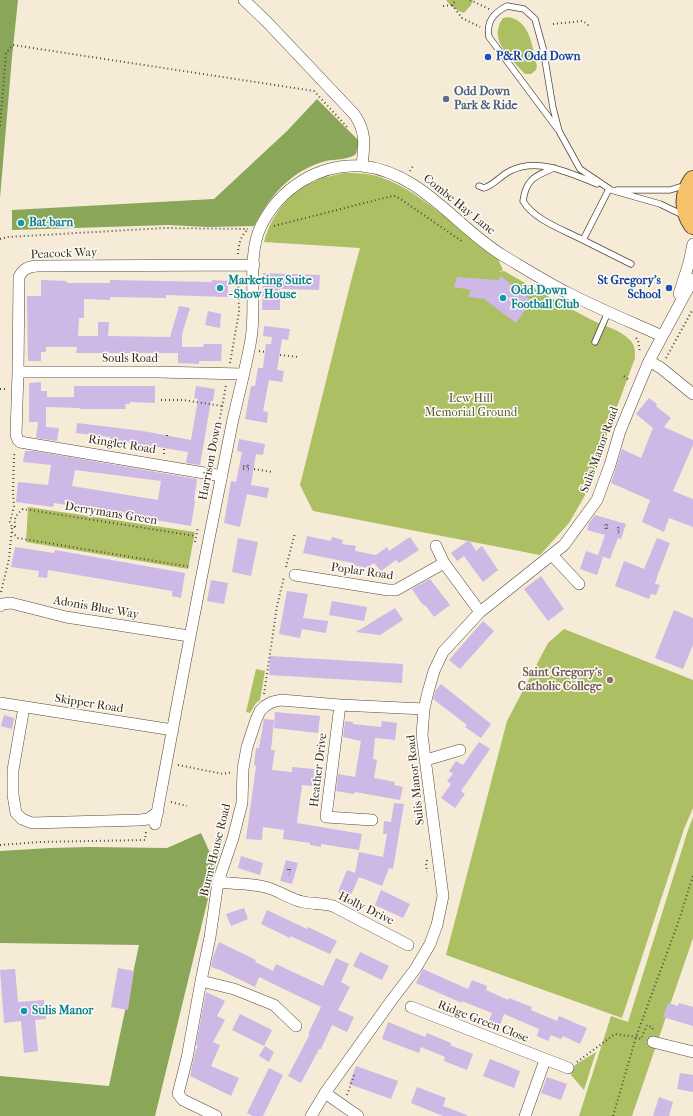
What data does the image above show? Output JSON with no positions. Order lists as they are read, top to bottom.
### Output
{
  "streets": {
    "street": [
      "Combe Hay Lane",
      "Peacock Way",
      "Souls Road",
      "Ringlet Road",
      "Sulis Manor Road",
      "Harrison Down",
      "Poplar Road",
      "Adonis Blue Way",
      "Skipper Road",
      "Heather Drive",
      "Burnt House Road",
      "Holly Drive",
      "Ridge Green Close"
    ],
    "path": ["Derrymans Green"]
  },
  "crossings": [
    ["Combe Hay Lane", "Sulis Manor Road"],
    ["Combe Hay Lane", "Harrison Down"],
    ["Peacock Way", "Souls Road"],
    ["Peacock Way", "Ringlet Road"],
    ["Peacock Way", "Harrison Down"],
    ["Souls Road", "Harrison Down"],
    ["Ringlet Road", "Harrison Down"],
    ["Harrison Down", "Adonis Blue Way"],
    ["Harrison Down", "Skipper Road"],
    ["Burnt House Road", "Holly Drive"]
  ],
  "parks": ["Lew Hill Memorial Ground"],
  "places": [
    "P&R Odd Down",
    "Odd Down Park & Ride",
    "Bat barn",
    "Marketing Suite - Show House",
    "St Gregory's School",
    "Odd Down Football Club",
    "Saint Gregory's Catholic College",
    "Sulis Manor"
  ],
  "house_numbers": [
    "15",
    "2",
    "3",
    "7"
  ]
}
